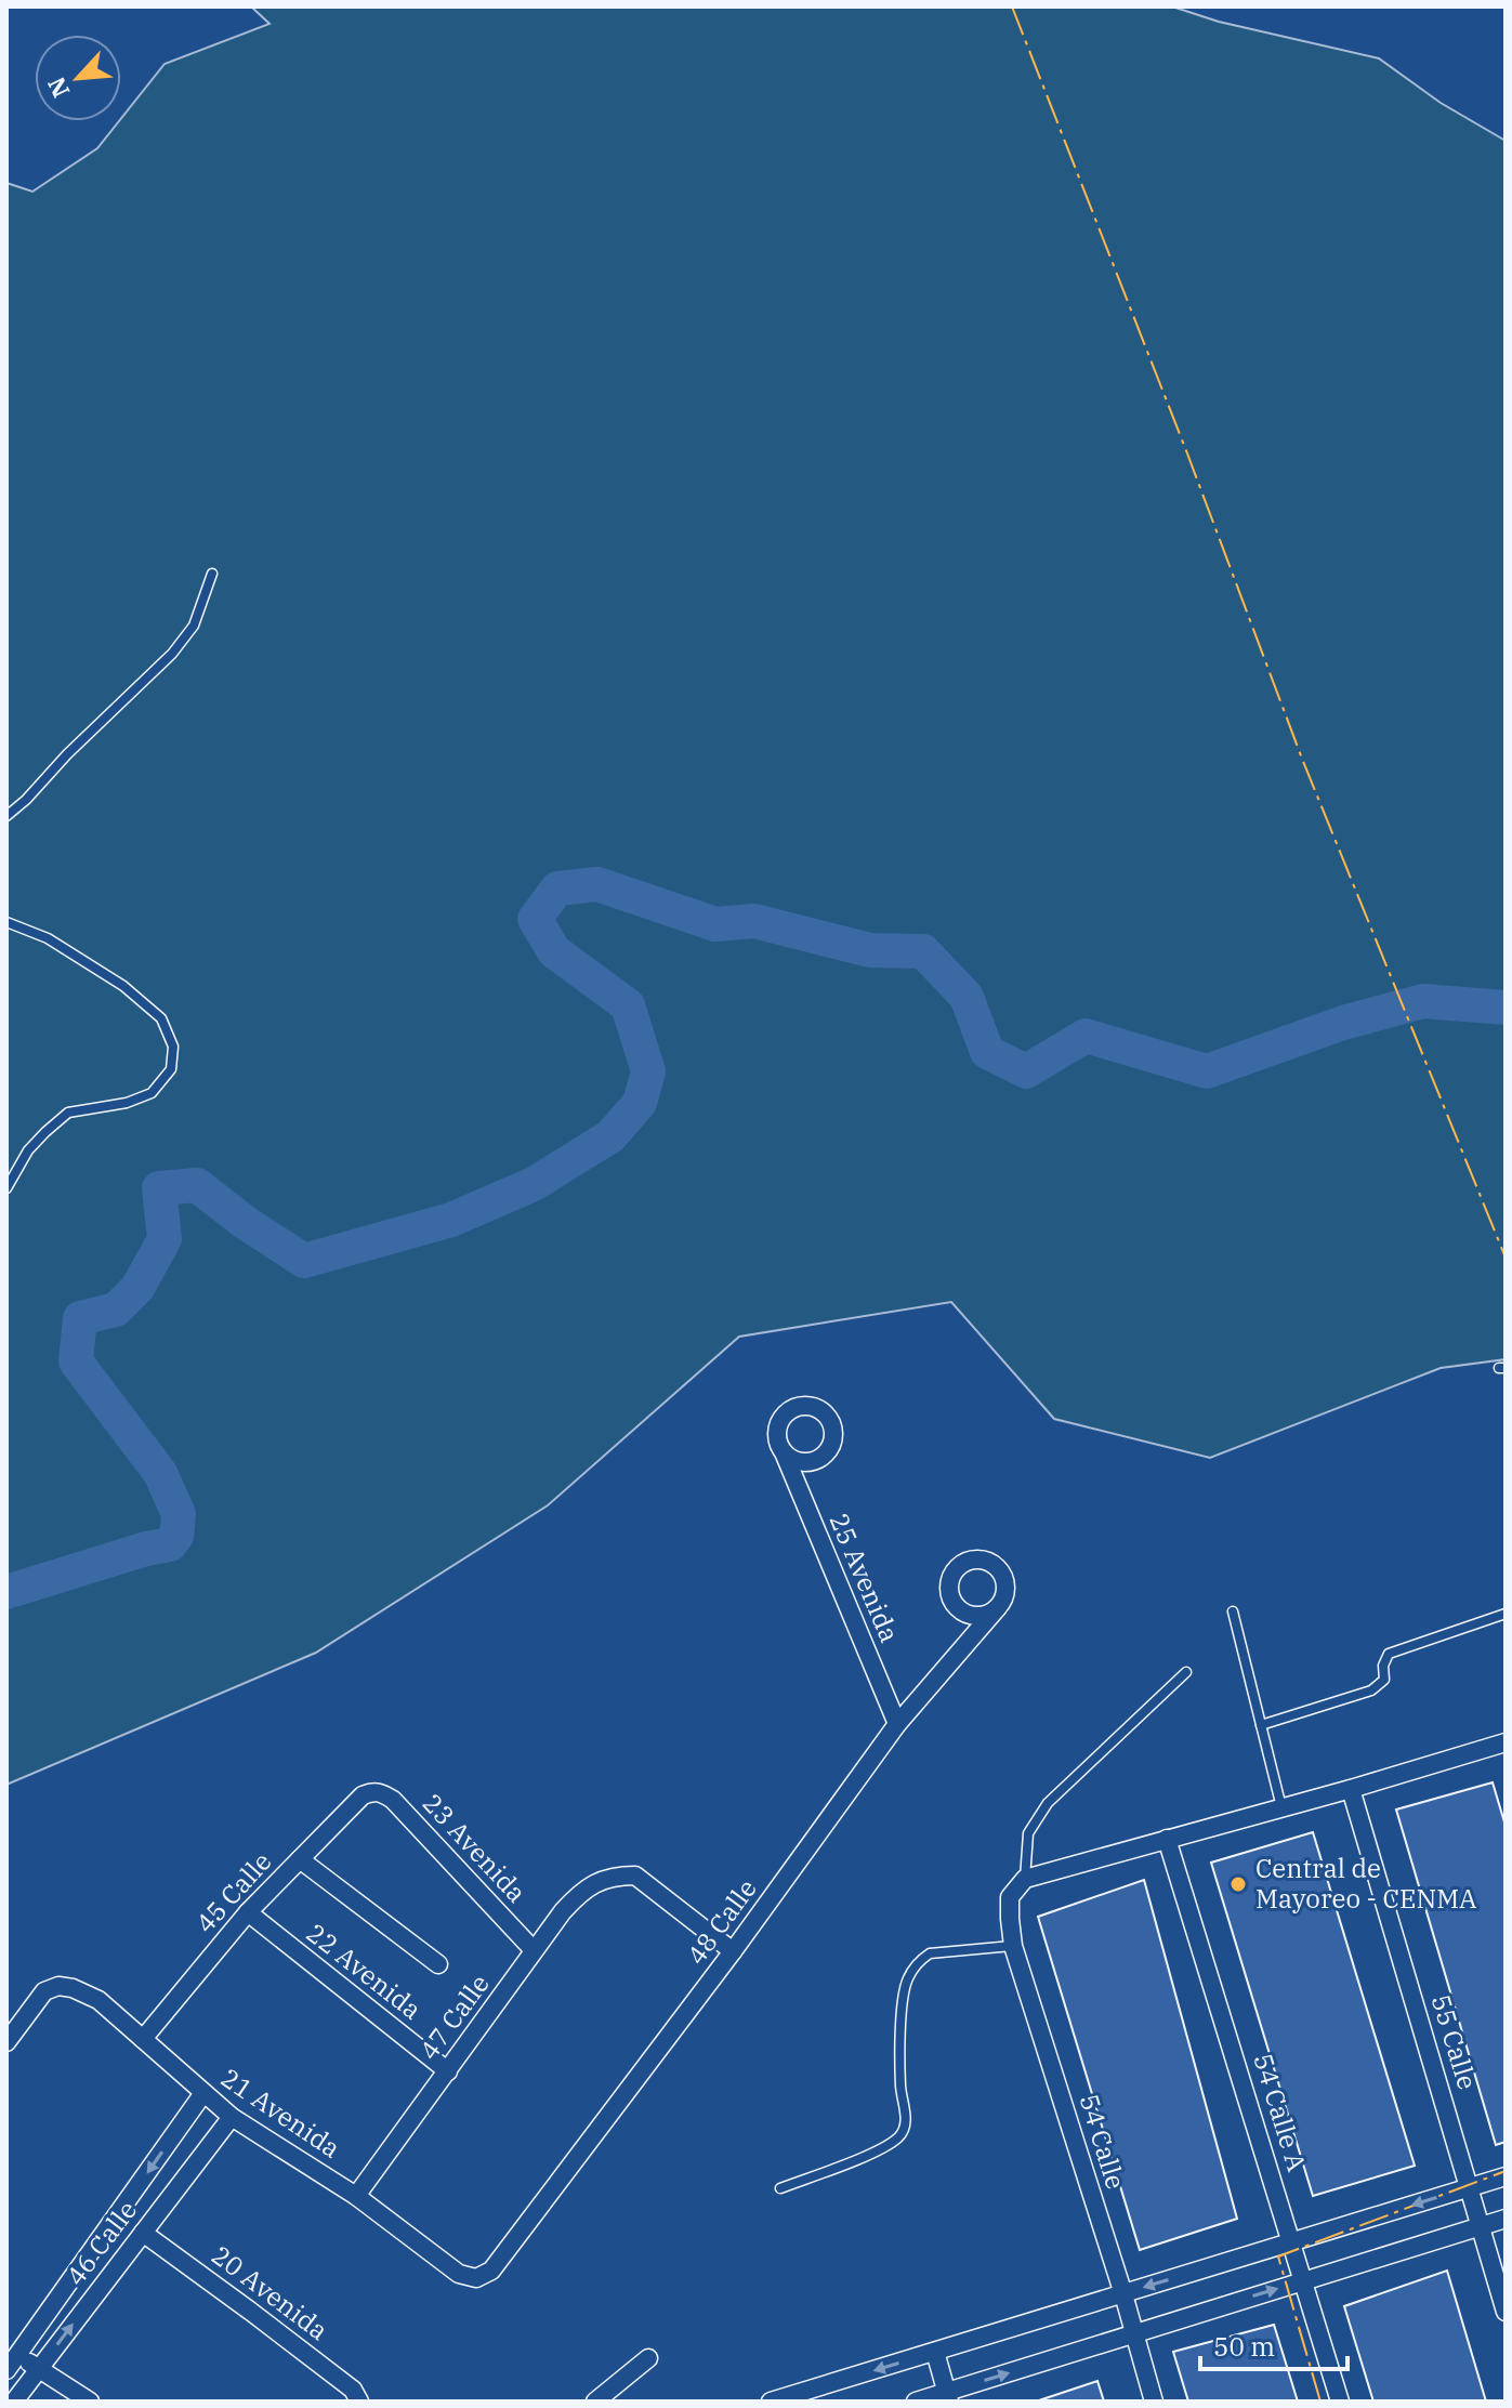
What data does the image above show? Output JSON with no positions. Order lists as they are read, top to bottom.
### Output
{
  "streets": {
    "street": [
      "25 Avenida",
      "23 Avenida",
      "45 Calle",
      "48 Calle",
      "22 Avenida",
      "47 Calle",
      "55 Calle",
      "54 Calle A",
      "21 Avenida",
      "54 Calle",
      "46 Calle",
      "20 Avenida"
    ]
  },
  "crossings": [
    ["25 Avenida", "48 Calle"],
    ["23 Avenida", "45 Calle"],
    ["23 Avenida", "47 Calle"],
    ["45 Calle", "22 Avenida"],
    ["45 Calle", "21 Avenida"],
    ["48 Calle", "47 Calle"],
    ["48 Calle", "21 Avenida"],
    ["22 Avenida", "47 Calle"],
    ["47 Calle", "21 Avenida"],
    ["21 Avenida", "46 Calle"],
    ["46 Calle", "20 Avenida"]
  ],
  "places": ["Central de Mayoreo - CENMA"],
  "scale_bar": "50 m",
  "north": "bottom left"
}
